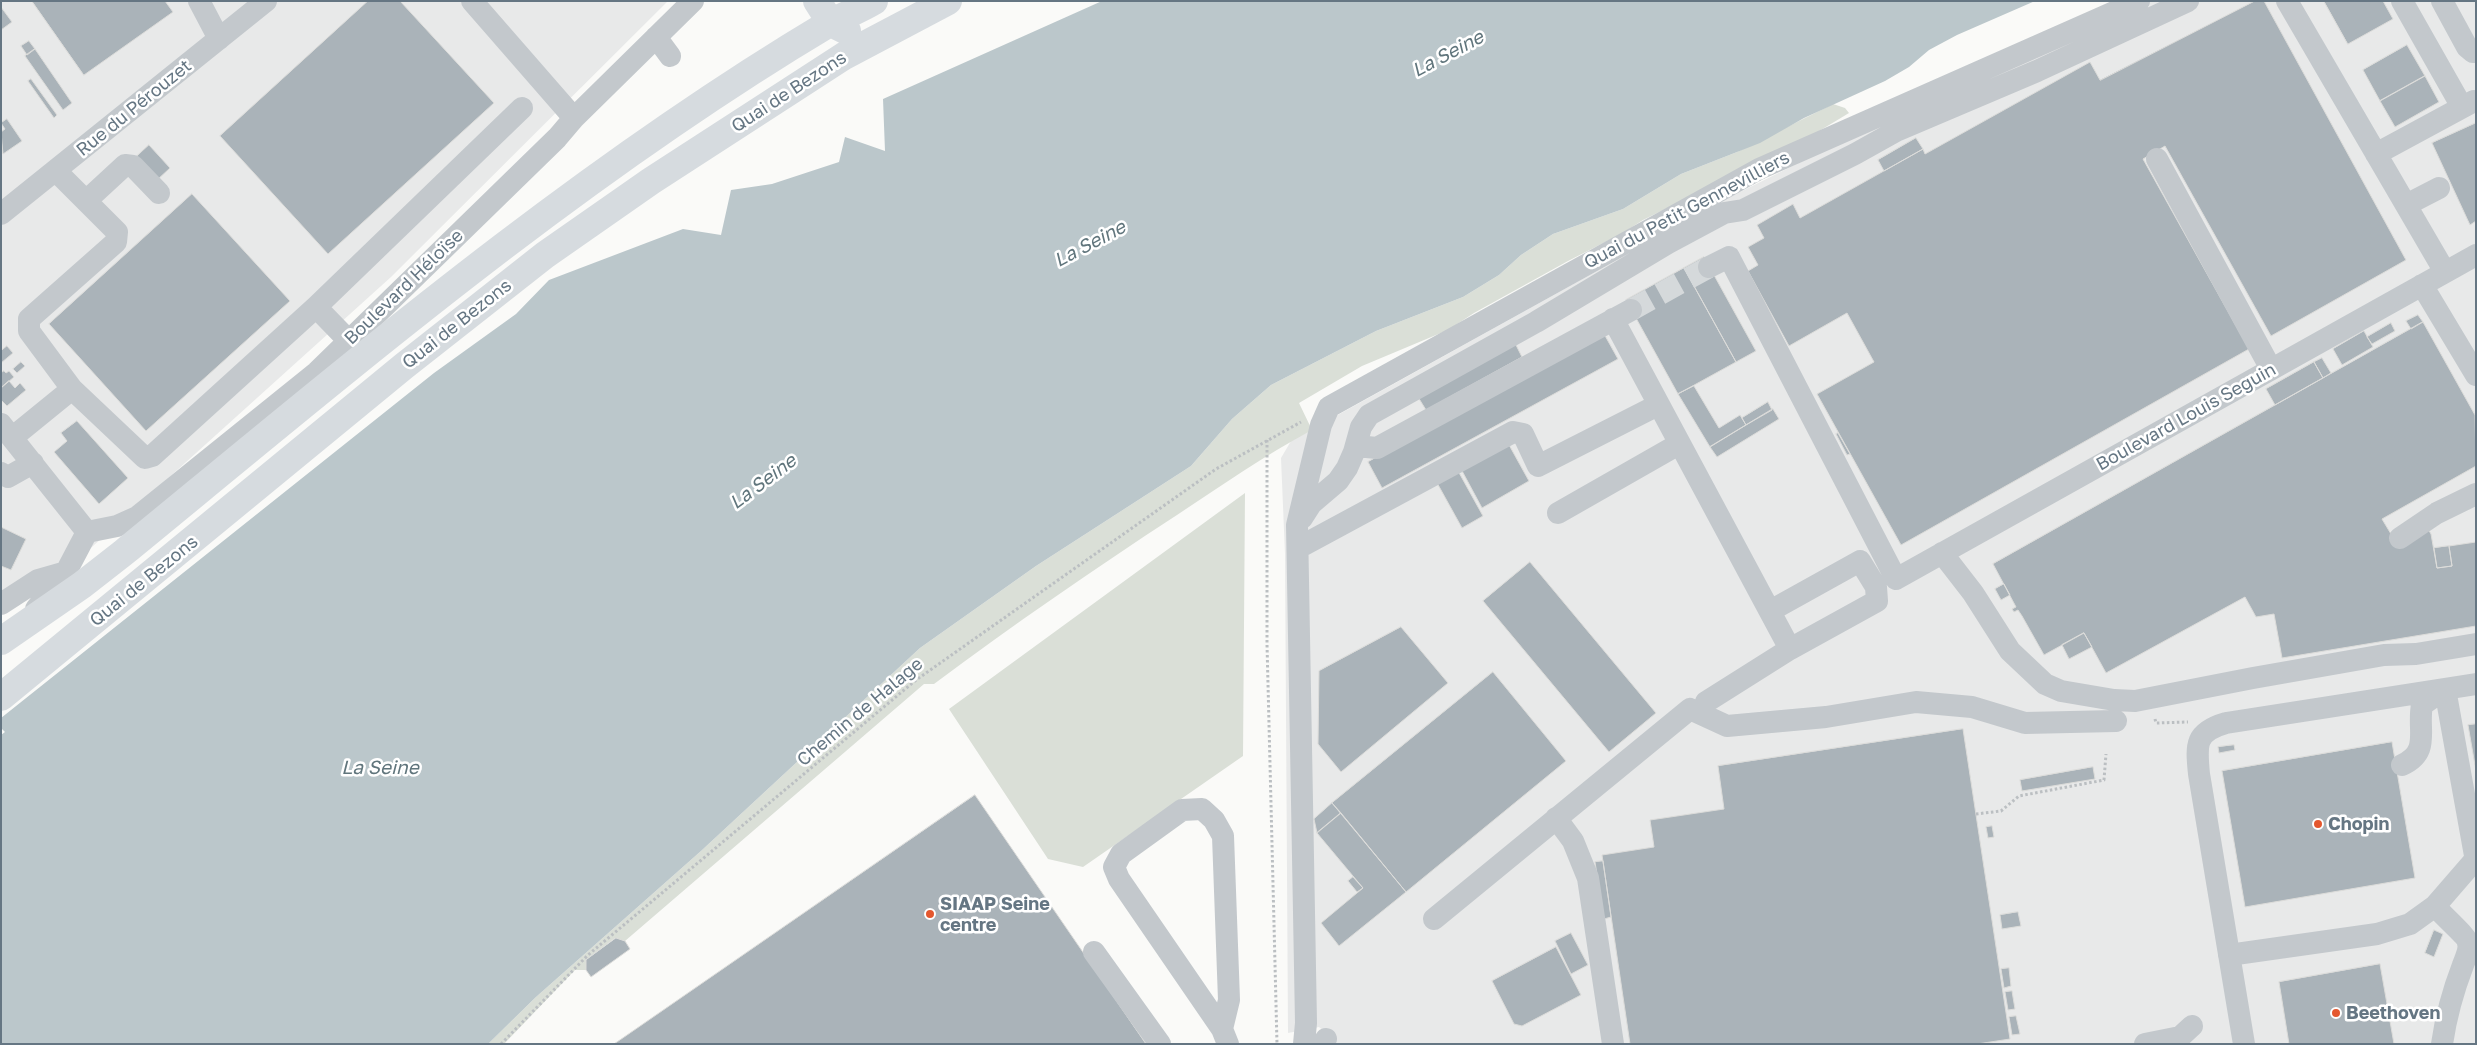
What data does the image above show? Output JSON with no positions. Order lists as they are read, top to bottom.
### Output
{
  "streets": {
    "main road": ["Quai de Bezons"],
    "street": [
      "Rue du Pérouzet",
      "Quai du Petit Gennevilliers",
      "Boulevard Héloïse",
      "Boulevard Louis Seguin"
    ],
    "path": ["Chemin de Halage"]
  },
  "water": ["La Seine"],
  "places": ["Chopin", "SIAAP Seine centre", "Beethoven"]
}
